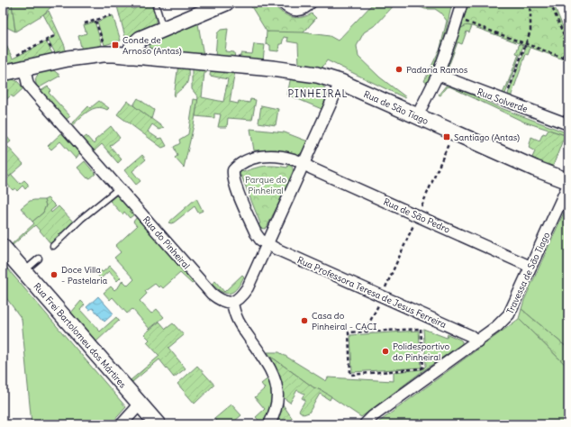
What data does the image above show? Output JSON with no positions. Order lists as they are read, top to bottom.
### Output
{
  "streets": {
    "main road": ["Rua de São Tiago", "Rua Frei Bartolomeu dos Mártires"],
    "street": [
      "Rua Solverde",
      "Rua de São Pedro",
      "Rua do Pinheiral",
      "Travessa de São Tiago",
      "Rua Professora Teresa de Jesus Ferreira"
    ]
  },
  "crossings": [
    ["Rua de São Tiago", "Rua do Pinheiral"],
    ["Rua de São Pedro", "Travessa de São Tiago"],
    ["Rua de São Pedro", "Rua Professora Teresa de Jesus Ferreira"],
    ["Travessa de São Tiago", "Rua Professora Teresa de Jesus Ferreira"]
  ],
  "districts": ["PINHEIRAL"],
  "parks": ["Parque do Pinheiral"],
  "places": {
    "transit": ["Conde de Arnoso (Antas)", "Santiago (Antas)"],
    "other": [
      "Padaria Ramos",
      "Doce Villa - Pastelaria",
      "Casa do Pinheiral - CACI",
      "Polidesportivo do Pinheiral"
    ]
  }
}
